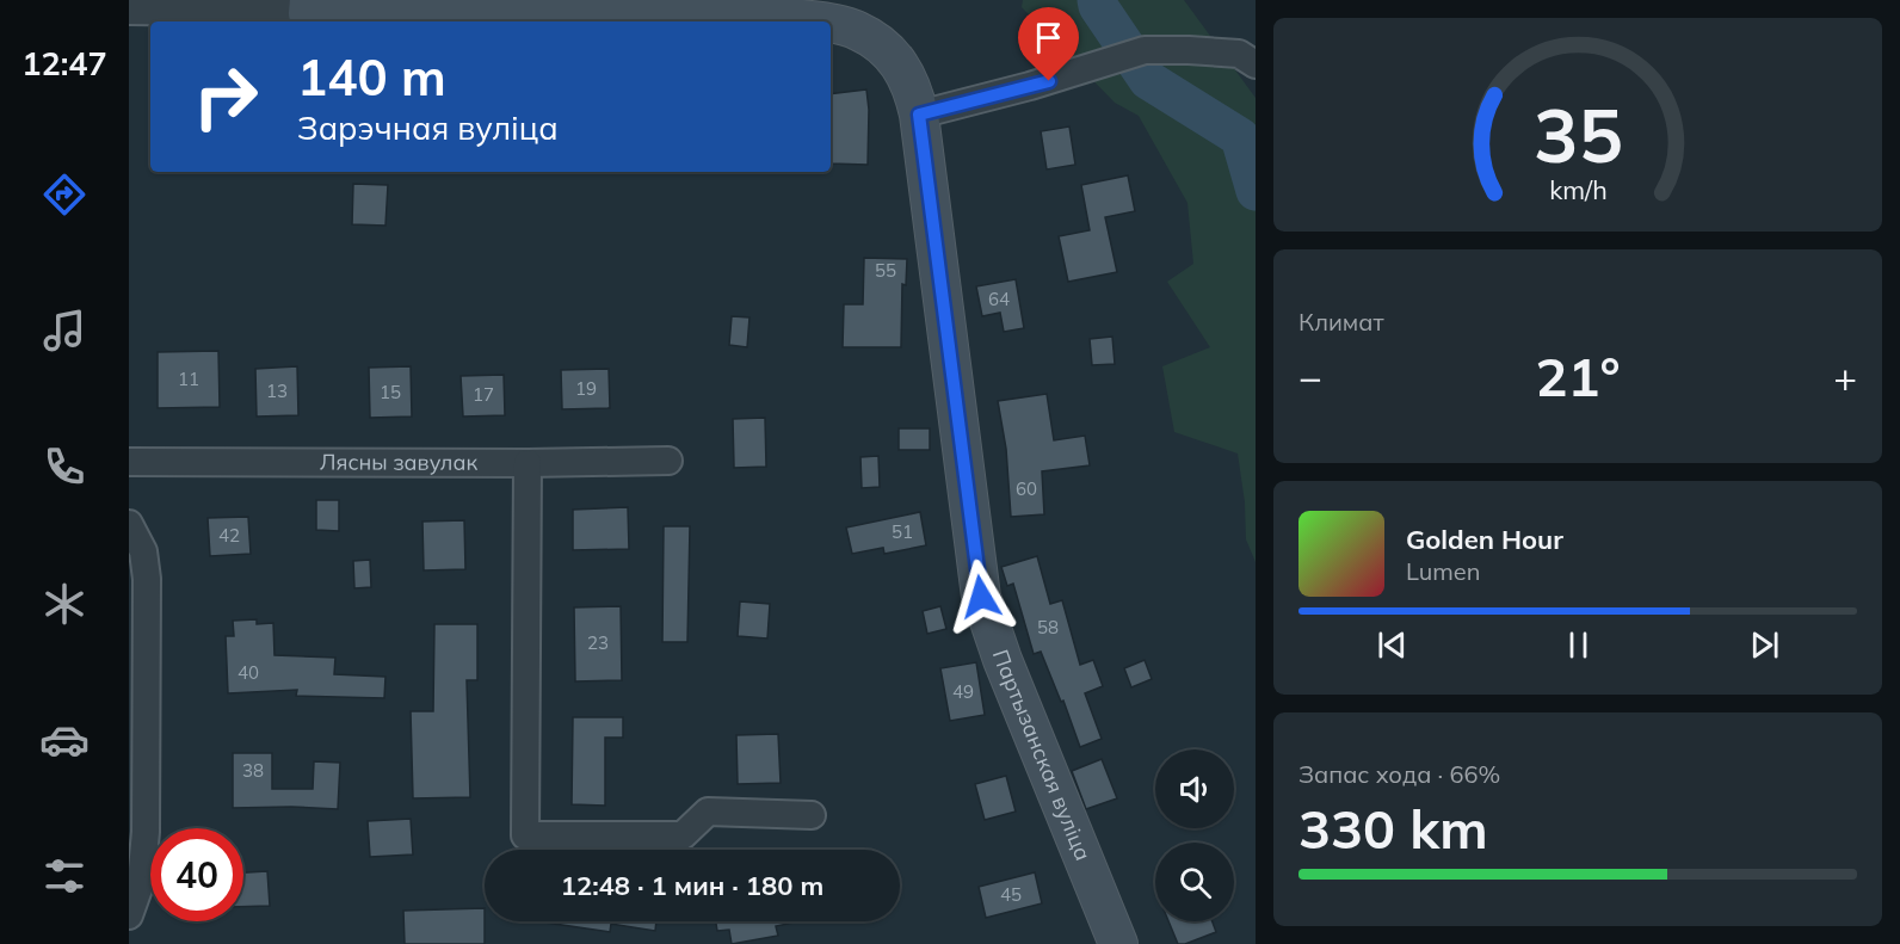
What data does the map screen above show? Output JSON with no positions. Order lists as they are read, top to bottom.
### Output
{
  "streets": {
    "street": ["Лясны завулак", "Партызанская вуліца"]
  },
  "house_numbers": [
    "55",
    "64",
    "11",
    "19",
    "13",
    "15",
    "17",
    "60",
    "51",
    "42",
    "58",
    "23",
    "40",
    "49",
    "38",
    "45"
  ],
  "page": {
    "tabs": "12:47",
    "turn": ["140 m", "Зарэчная вуліца"],
    "tile": [
      "Климат",
      ["Запас хода · 66%", "330 km"]
    ],
    "heat": ["−", "21°", "+"],
    "song": ["Golden Hour", "Lumen"],
    "limit": "40",
    "trip": "12:48 · 1 мин · 180 m",
    "gauge": ["35", "km/h"]
  }
}
